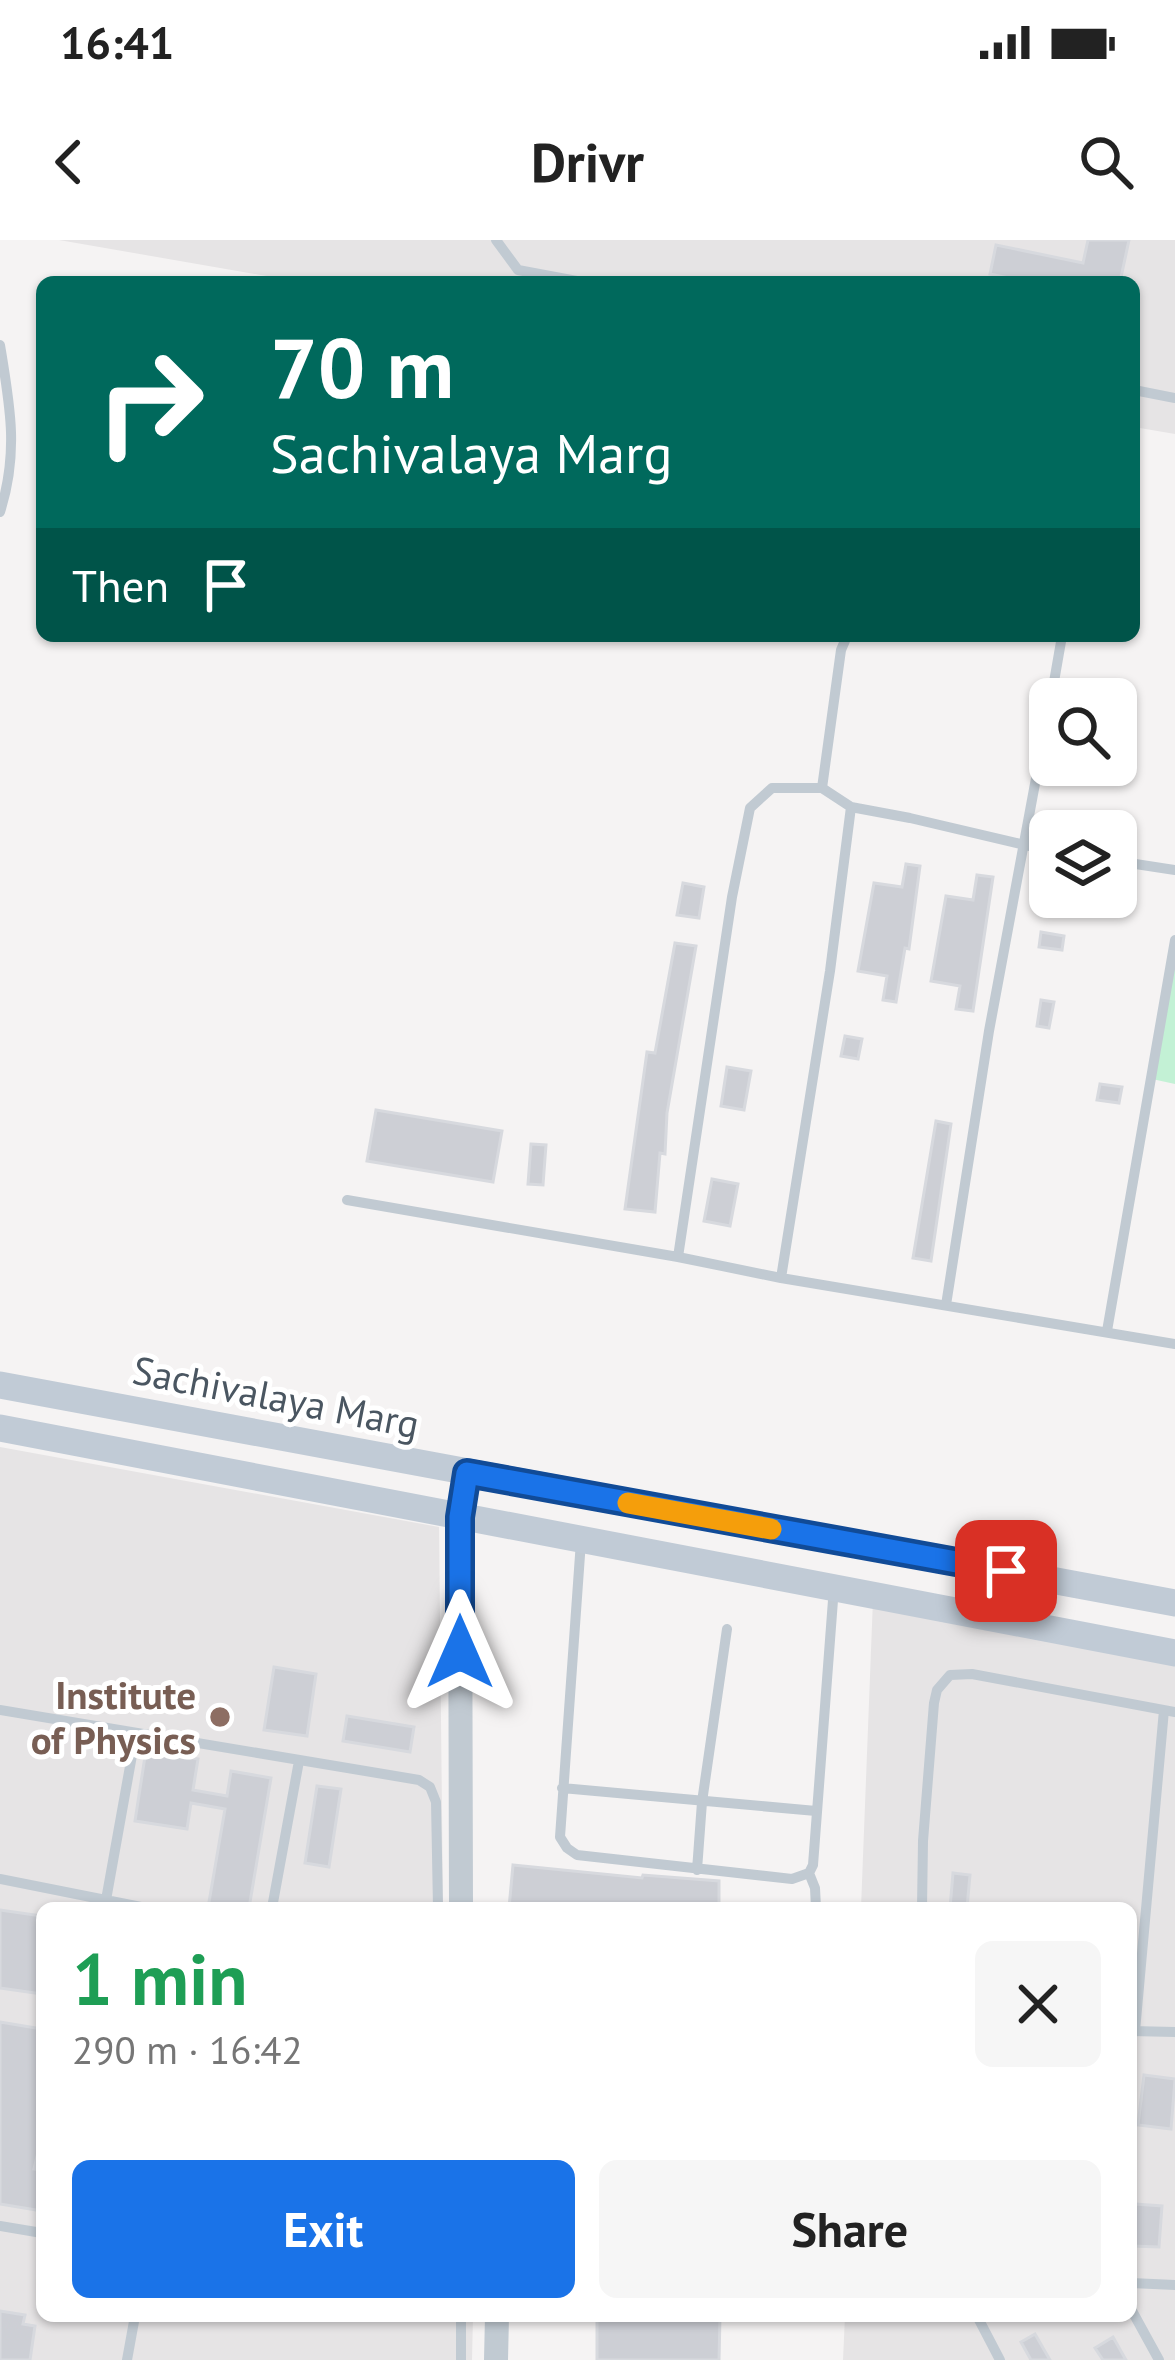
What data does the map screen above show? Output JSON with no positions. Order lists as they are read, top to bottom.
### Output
{
  "streets": {
    "main road": ["Sachivalaya Marg"]
  },
  "places": ["Institute of Physics"],
  "page": {
    "status": "16:41",
    "header": "Drivr",
    "turn": ["70 m", "Sachivalaya Marg"],
    "then": "Then",
    "heading": ["1 min", "290 m · 16:42"],
    "buttons": ["Exit", "Share"]
  }
}
